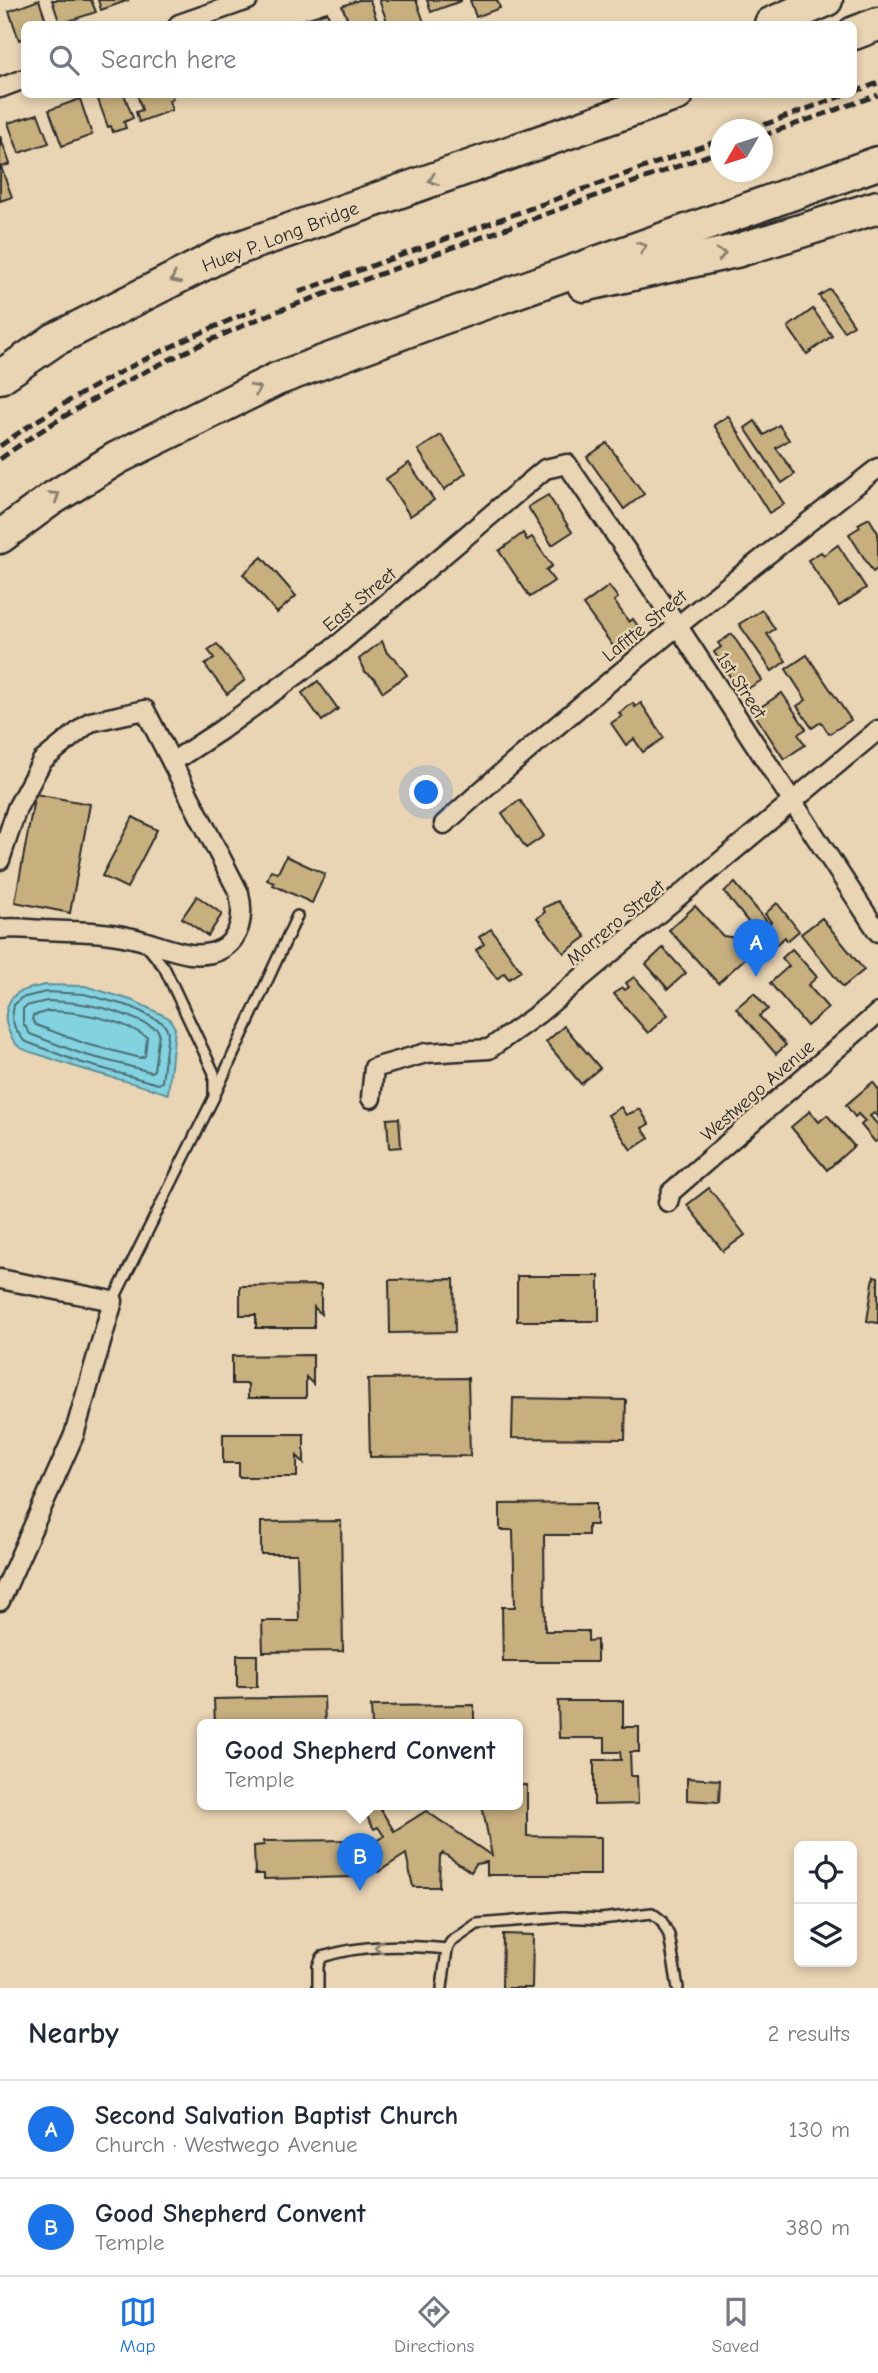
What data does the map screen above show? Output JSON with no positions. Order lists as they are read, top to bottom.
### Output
{
  "streets": {
    "highway": ["Huey P. Long Bridge"],
    "street": [
      "East Street",
      "Lafitte Street",
      "1st Street",
      "Marrero Street",
      "Westwego Avenue"
    ]
  },
  "crossings": [
    ["East Street", "1st Street"],
    ["Lafitte Street", "1st Street"],
    ["1st Street", "Marrero Street"]
  ],
  "north": "bottom left",
  "page": {
    "search": "Search here",
    "pins": ["A", "B"],
    "popup": ["Good Shepherd Convent", "Temple"],
    "heading": ["Nearby", "2 results"],
    "list": [
      {
        "mark": "A",
        "name": "Second Salvation Baptist Church",
        "note": "Church · Westwego Avenue",
        "value": "130 m"
      },
      {
        "mark": "B",
        "name": "Good Shepherd Convent",
        "note": "Temple",
        "value": "380 m"
      }
    ],
    "nav": ["Map", "Directions", "Saved"]
  }
}
